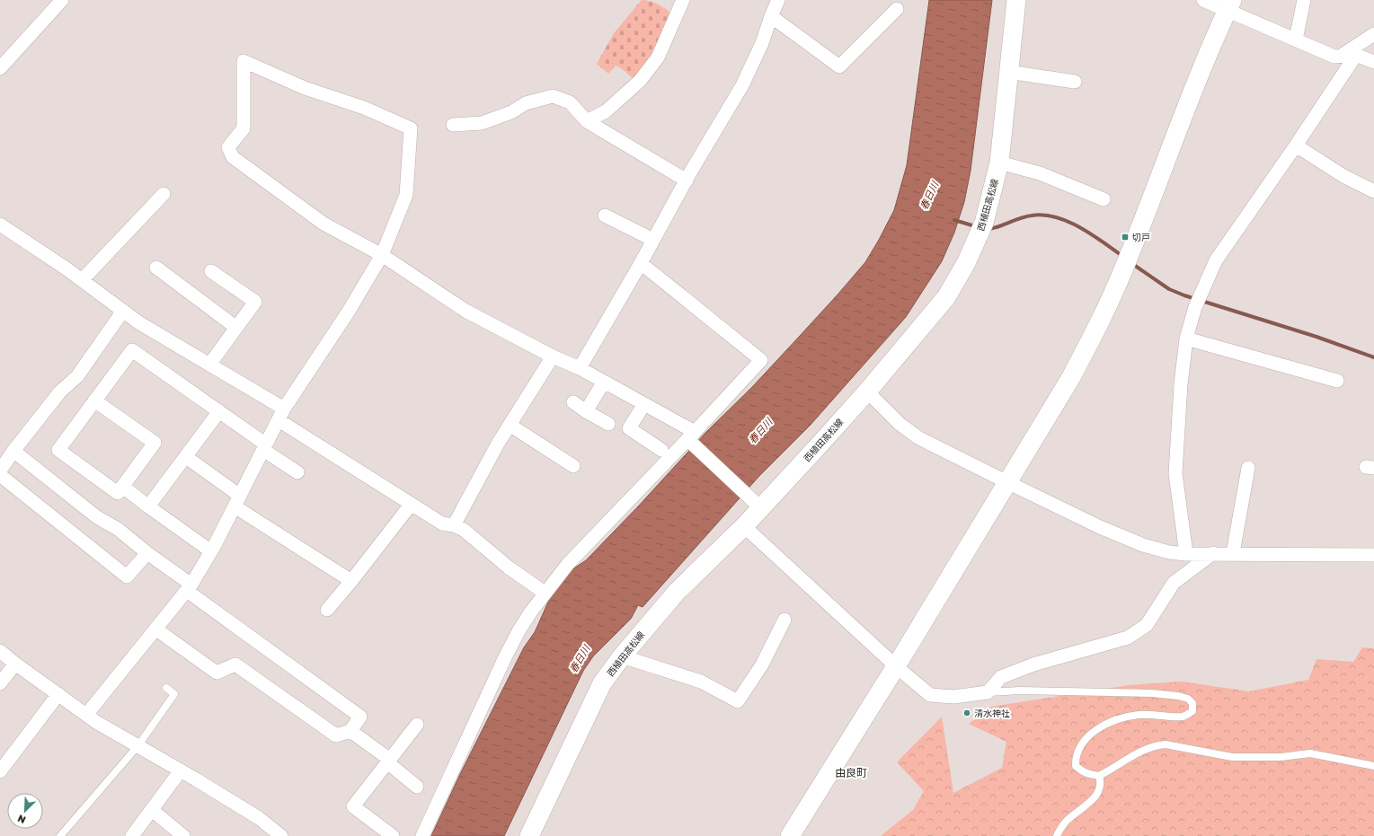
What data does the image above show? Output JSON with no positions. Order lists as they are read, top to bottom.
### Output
{
  "streets": {
    "main road": ["西植田高松線"]
  },
  "districts": ["由良町"],
  "water": ["春日川"],
  "places": {
    "transit": ["切戸"],
    "other": ["清水神社"]
  },
  "north": "bottom left"
}
